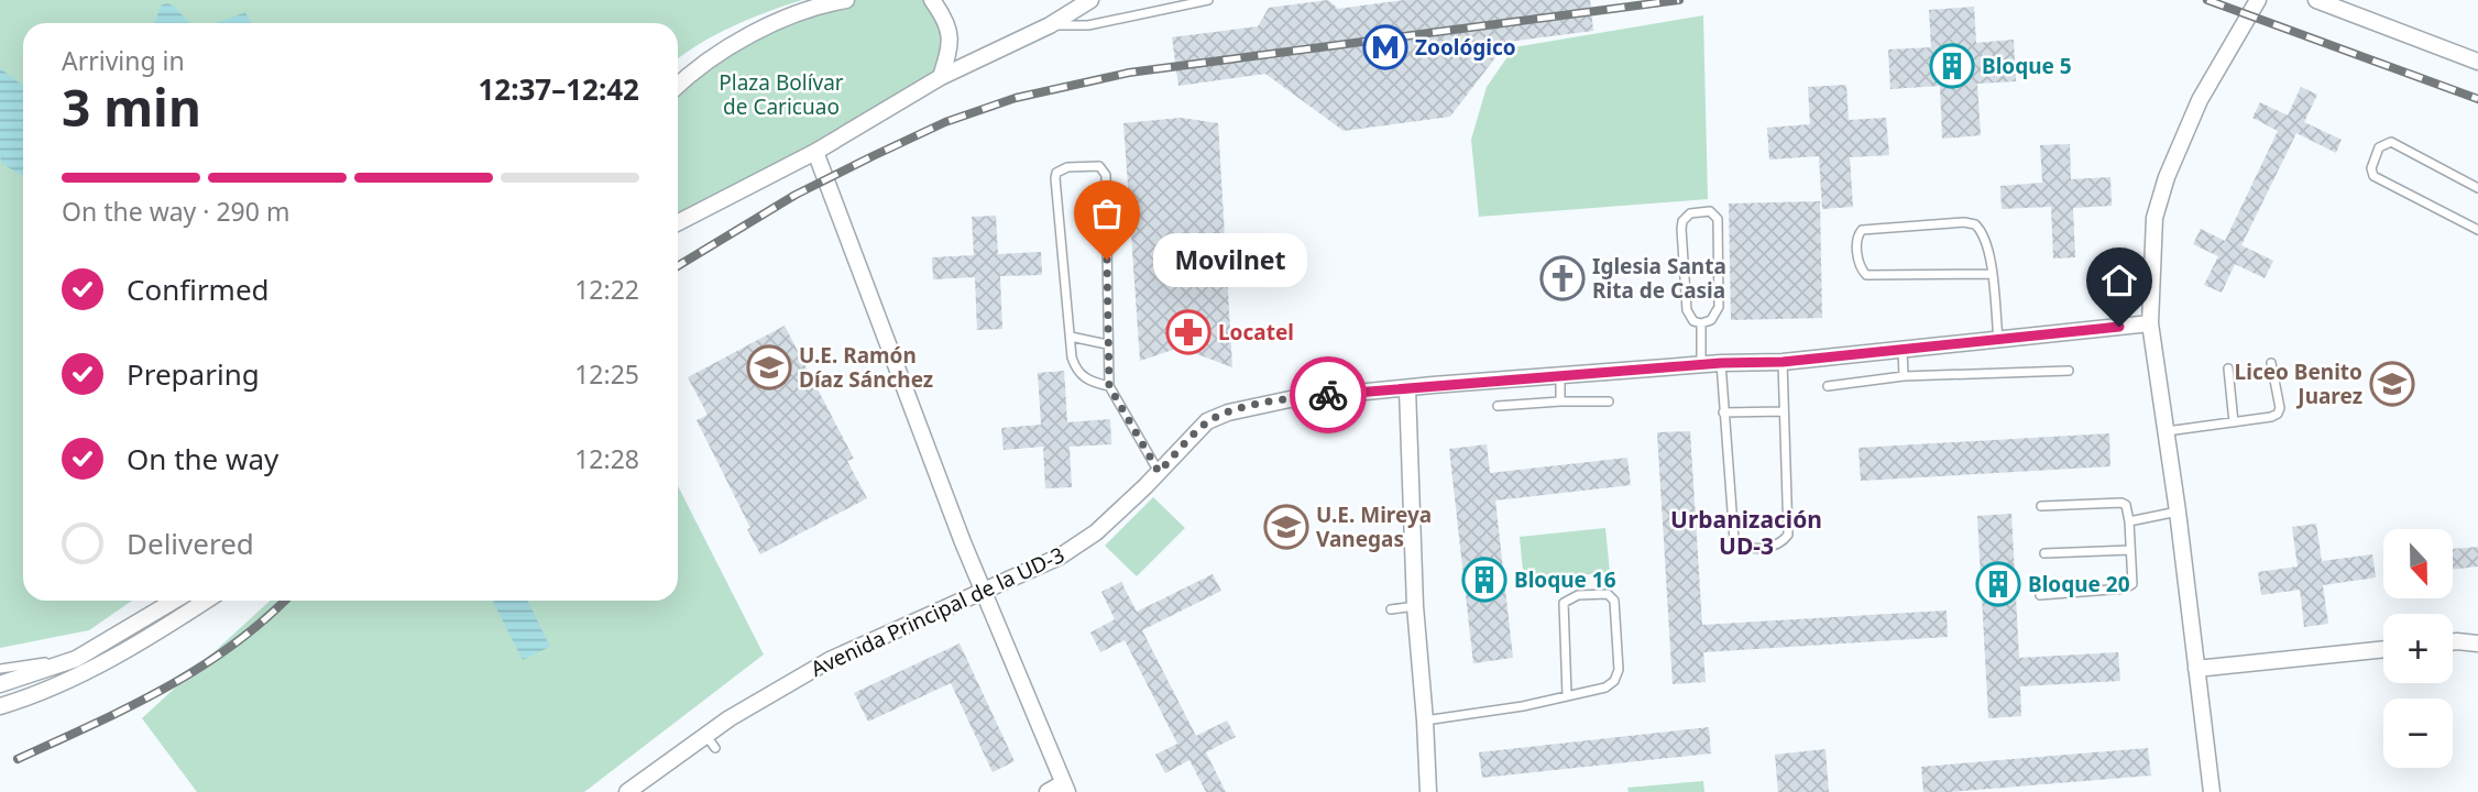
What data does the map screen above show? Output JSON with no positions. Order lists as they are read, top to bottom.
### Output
{
  "streets": {
    "street": ["Avenida Principal de la UD-3"]
  },
  "districts": ["Urbanización UD-3"],
  "parks": ["Plaza Bolívar de Caricuao"],
  "places": {
    "metro station": ["Zoológico"],
    "building": ["Bloque 5", "Bloque 16", "Bloque 20"],
    "other": ["Movilnet"],
    "church": ["Iglesia Santa Rita de Casia"],
    "pharmacy": ["Locatel"],
    "school or university": ["U.E. Ramón Díaz Sánchez", "Liceo Benito Juarez", "U.E. Mireya Vanegas"]
  },
  "north": "bottom",
  "page": {
    "heading": ["3 min", "Arriving in", "12:37–12:42"],
    "bar": "On the way · 290 m",
    "bubble": "Movilnet",
    "list": [
      ["Confirmed", "12:22"],
      ["Preparing", "12:25"],
      ["On the way", "12:28"],
      "Delivered"
    ],
    "map_buttons": ["+", "−"]
  }
}
